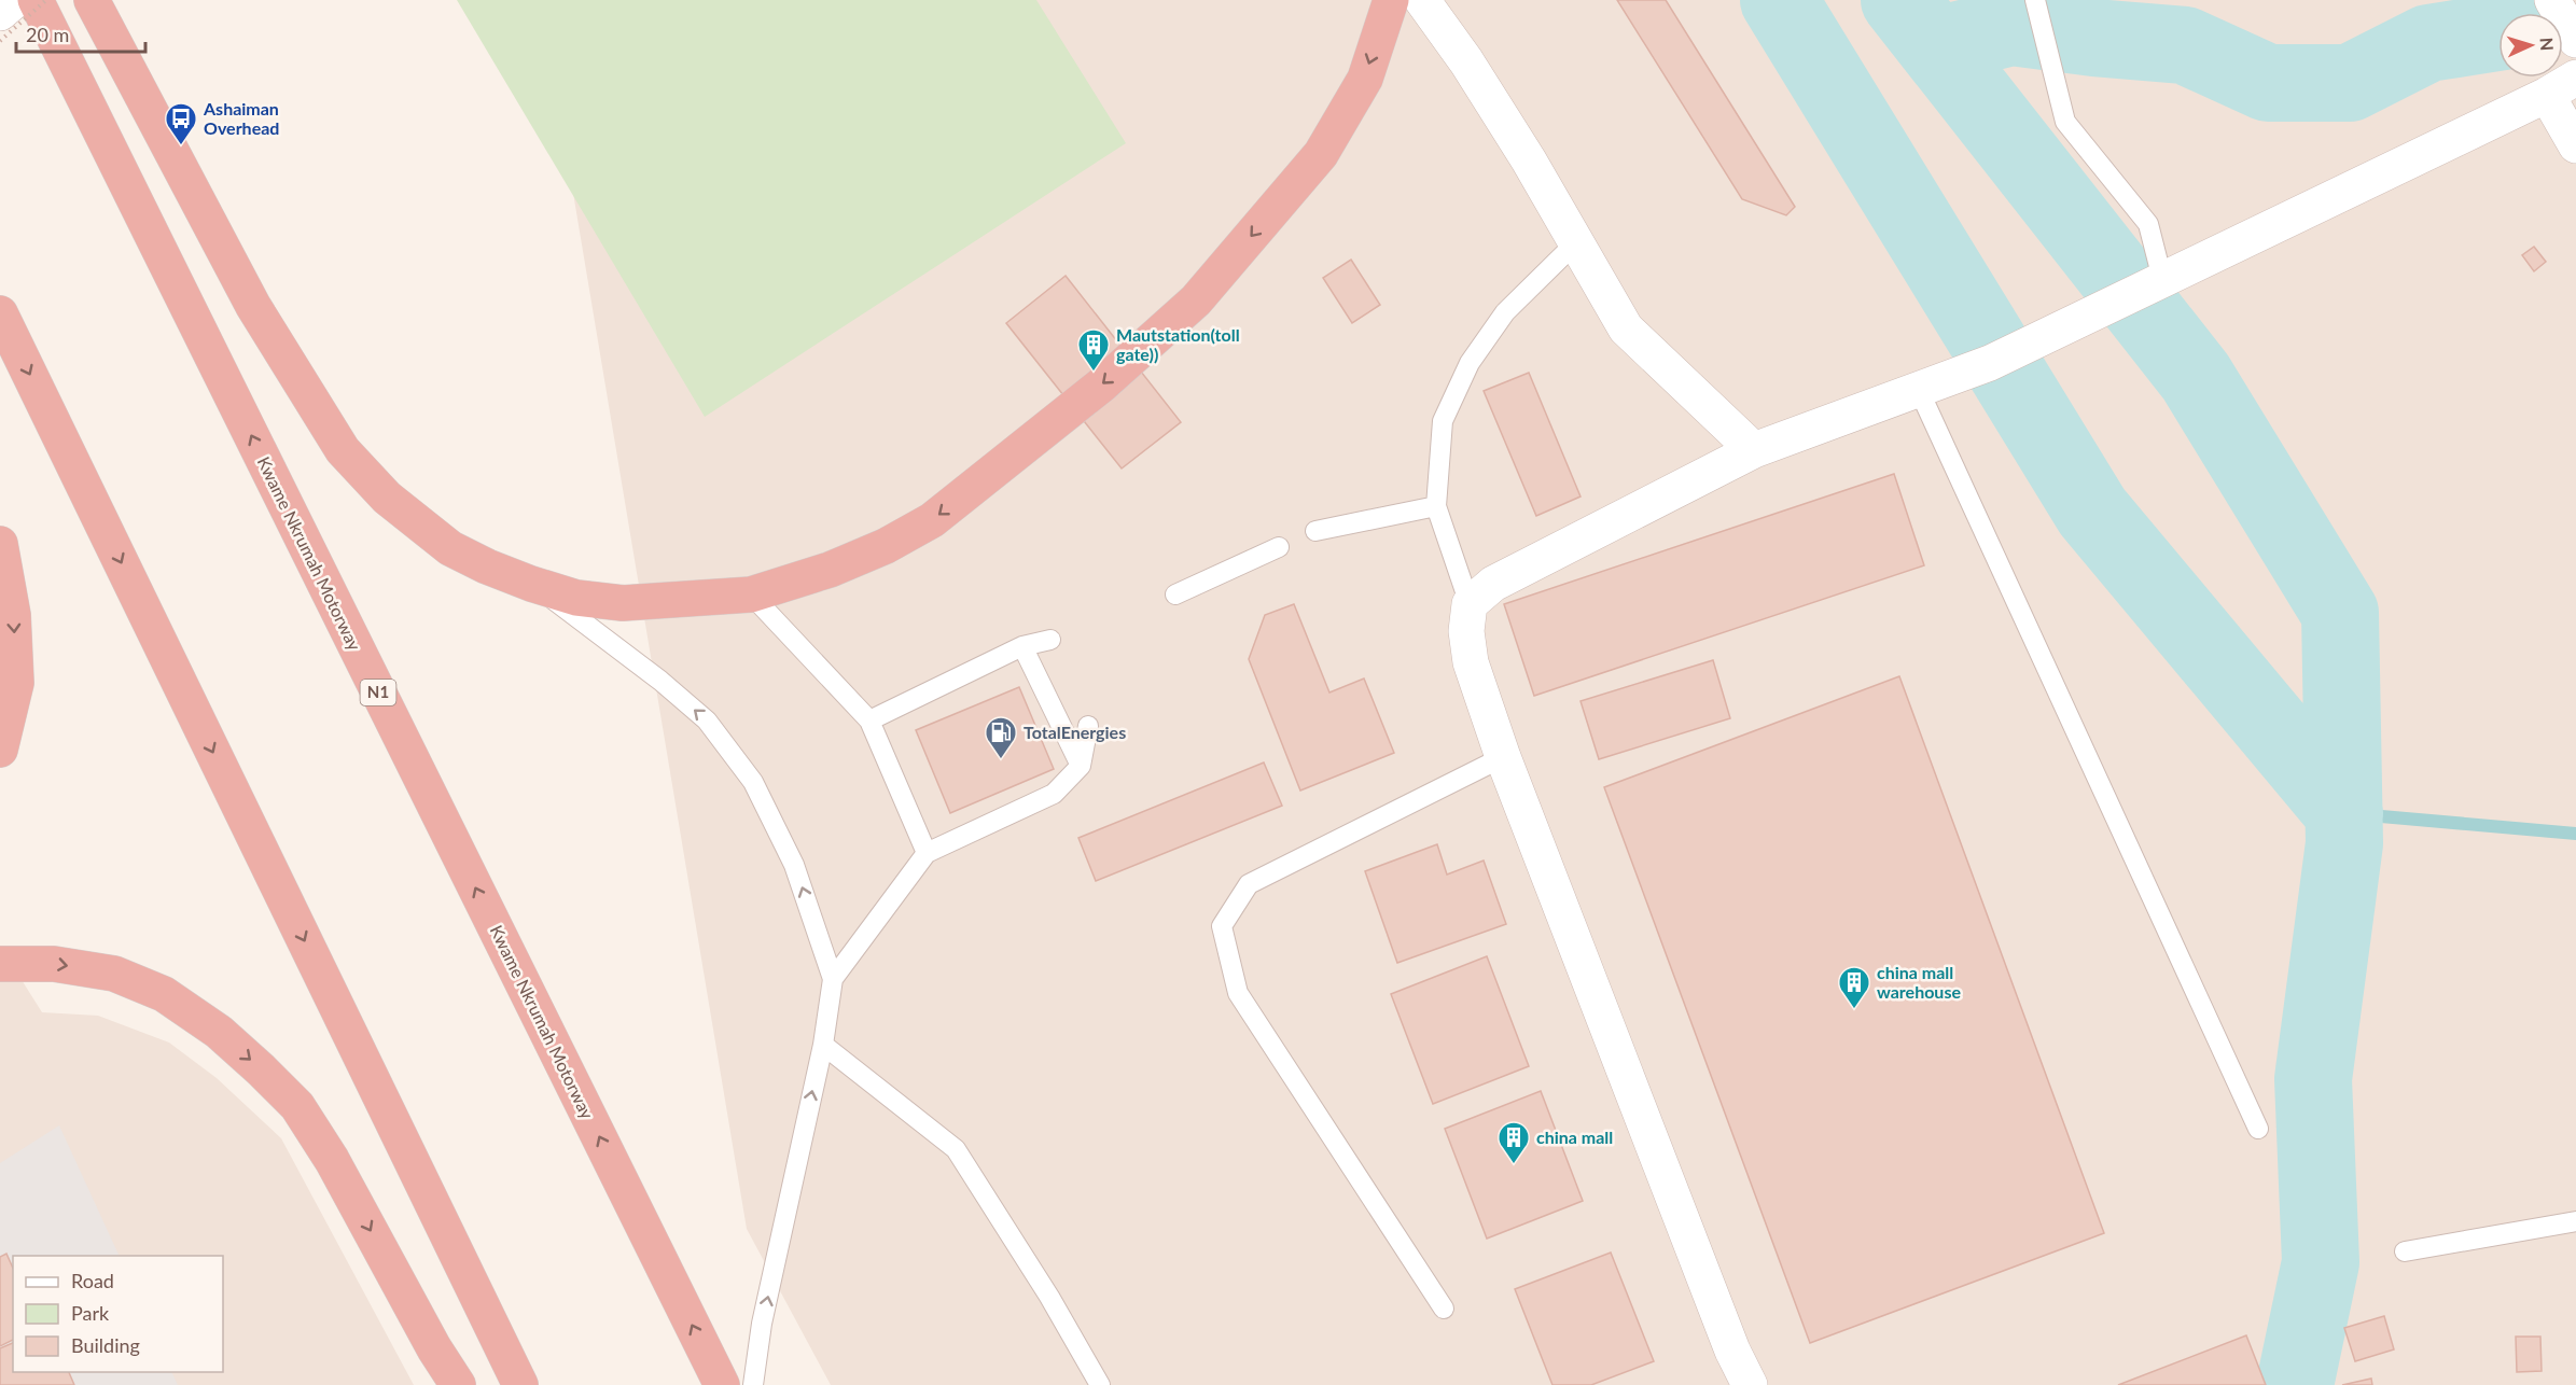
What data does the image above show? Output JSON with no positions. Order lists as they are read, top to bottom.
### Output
{
  "streets": {
    "highway": ["Kwame Nkrumah Motorway", "N1"]
  },
  "places": {
    "bus stop": ["Ashaiman Overhead"],
    "building": ["Mautstation(toll gate))", "china mall warehouse", "china mall"],
    "fuel station": ["TotalEnergies"]
  },
  "legend": ["Road", "Park", "Building"],
  "scale_bar": "20 m",
  "north": "right"
}
